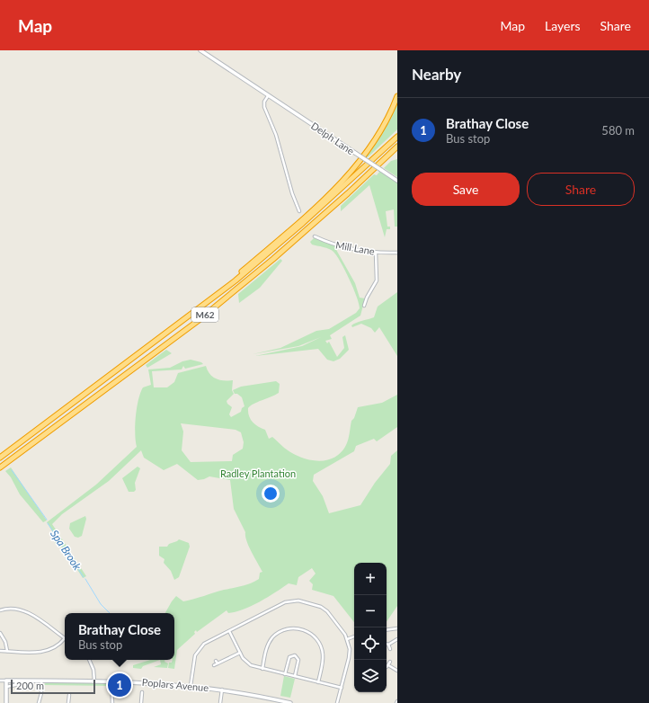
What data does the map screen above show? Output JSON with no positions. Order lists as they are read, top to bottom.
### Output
{
  "streets": {
    "highway": ["M62"],
    "street": ["Delph Lane", "Mill Lane", "Poplars Avenue"]
  },
  "water": ["Spa Brook"],
  "parks": ["Radley Plantation"],
  "scale_bar": "200 m",
  "page": {
    "header": "Map",
    "nav": ["Map", "Layers", "Share"],
    "heading": "Nearby",
    "list": [
      {
        "mark": "1",
        "name": "Brathay Close",
        "note": "Bus stop",
        "value": "580 m"
      }
    ],
    "buttons": ["Save", "Share"],
    "map_buttons": ["+", "−"],
    "popup": ["Brathay Close", "Bus stop"],
    "pins": "1",
    "scale": "200 m"
  }
}
